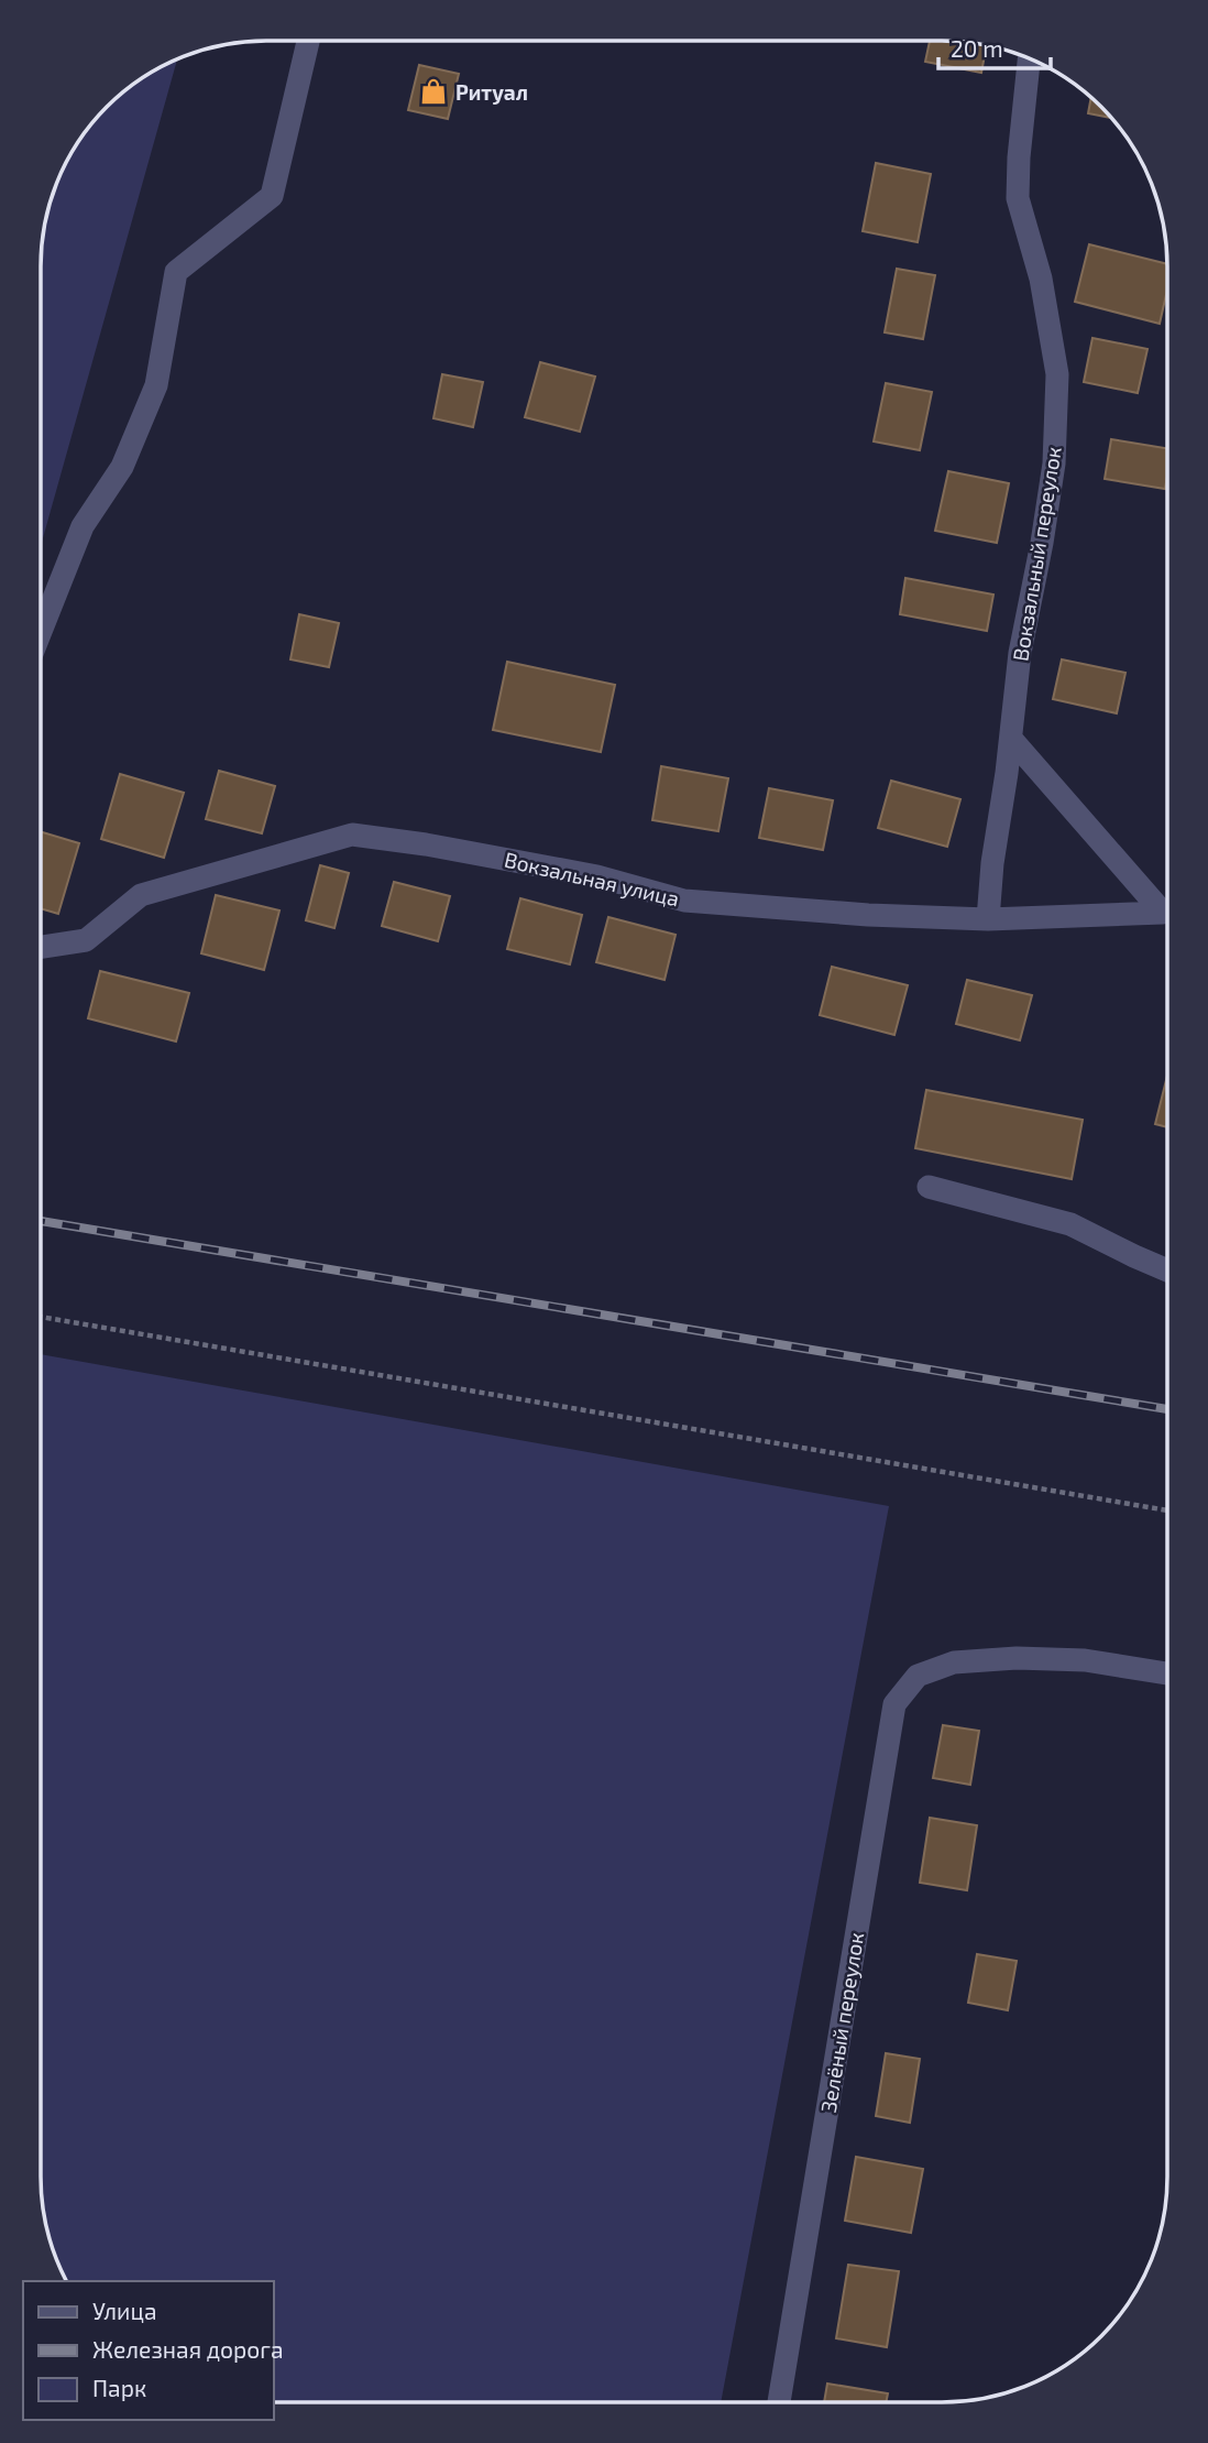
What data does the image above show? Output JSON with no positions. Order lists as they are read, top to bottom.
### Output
{
  "streets": {
    "street": ["Вокзальный переулок", "Вокзальная улица", "Зелёный переулок"]
  },
  "crossings": [
    ["Вокзальный переулок", "Вокзальная улица"]
  ],
  "places": {
    "shop": ["Ритуал"]
  },
  "legend": ["Улица", "Железная дорога", "Парк"],
  "scale_bar": "20 m"
}
